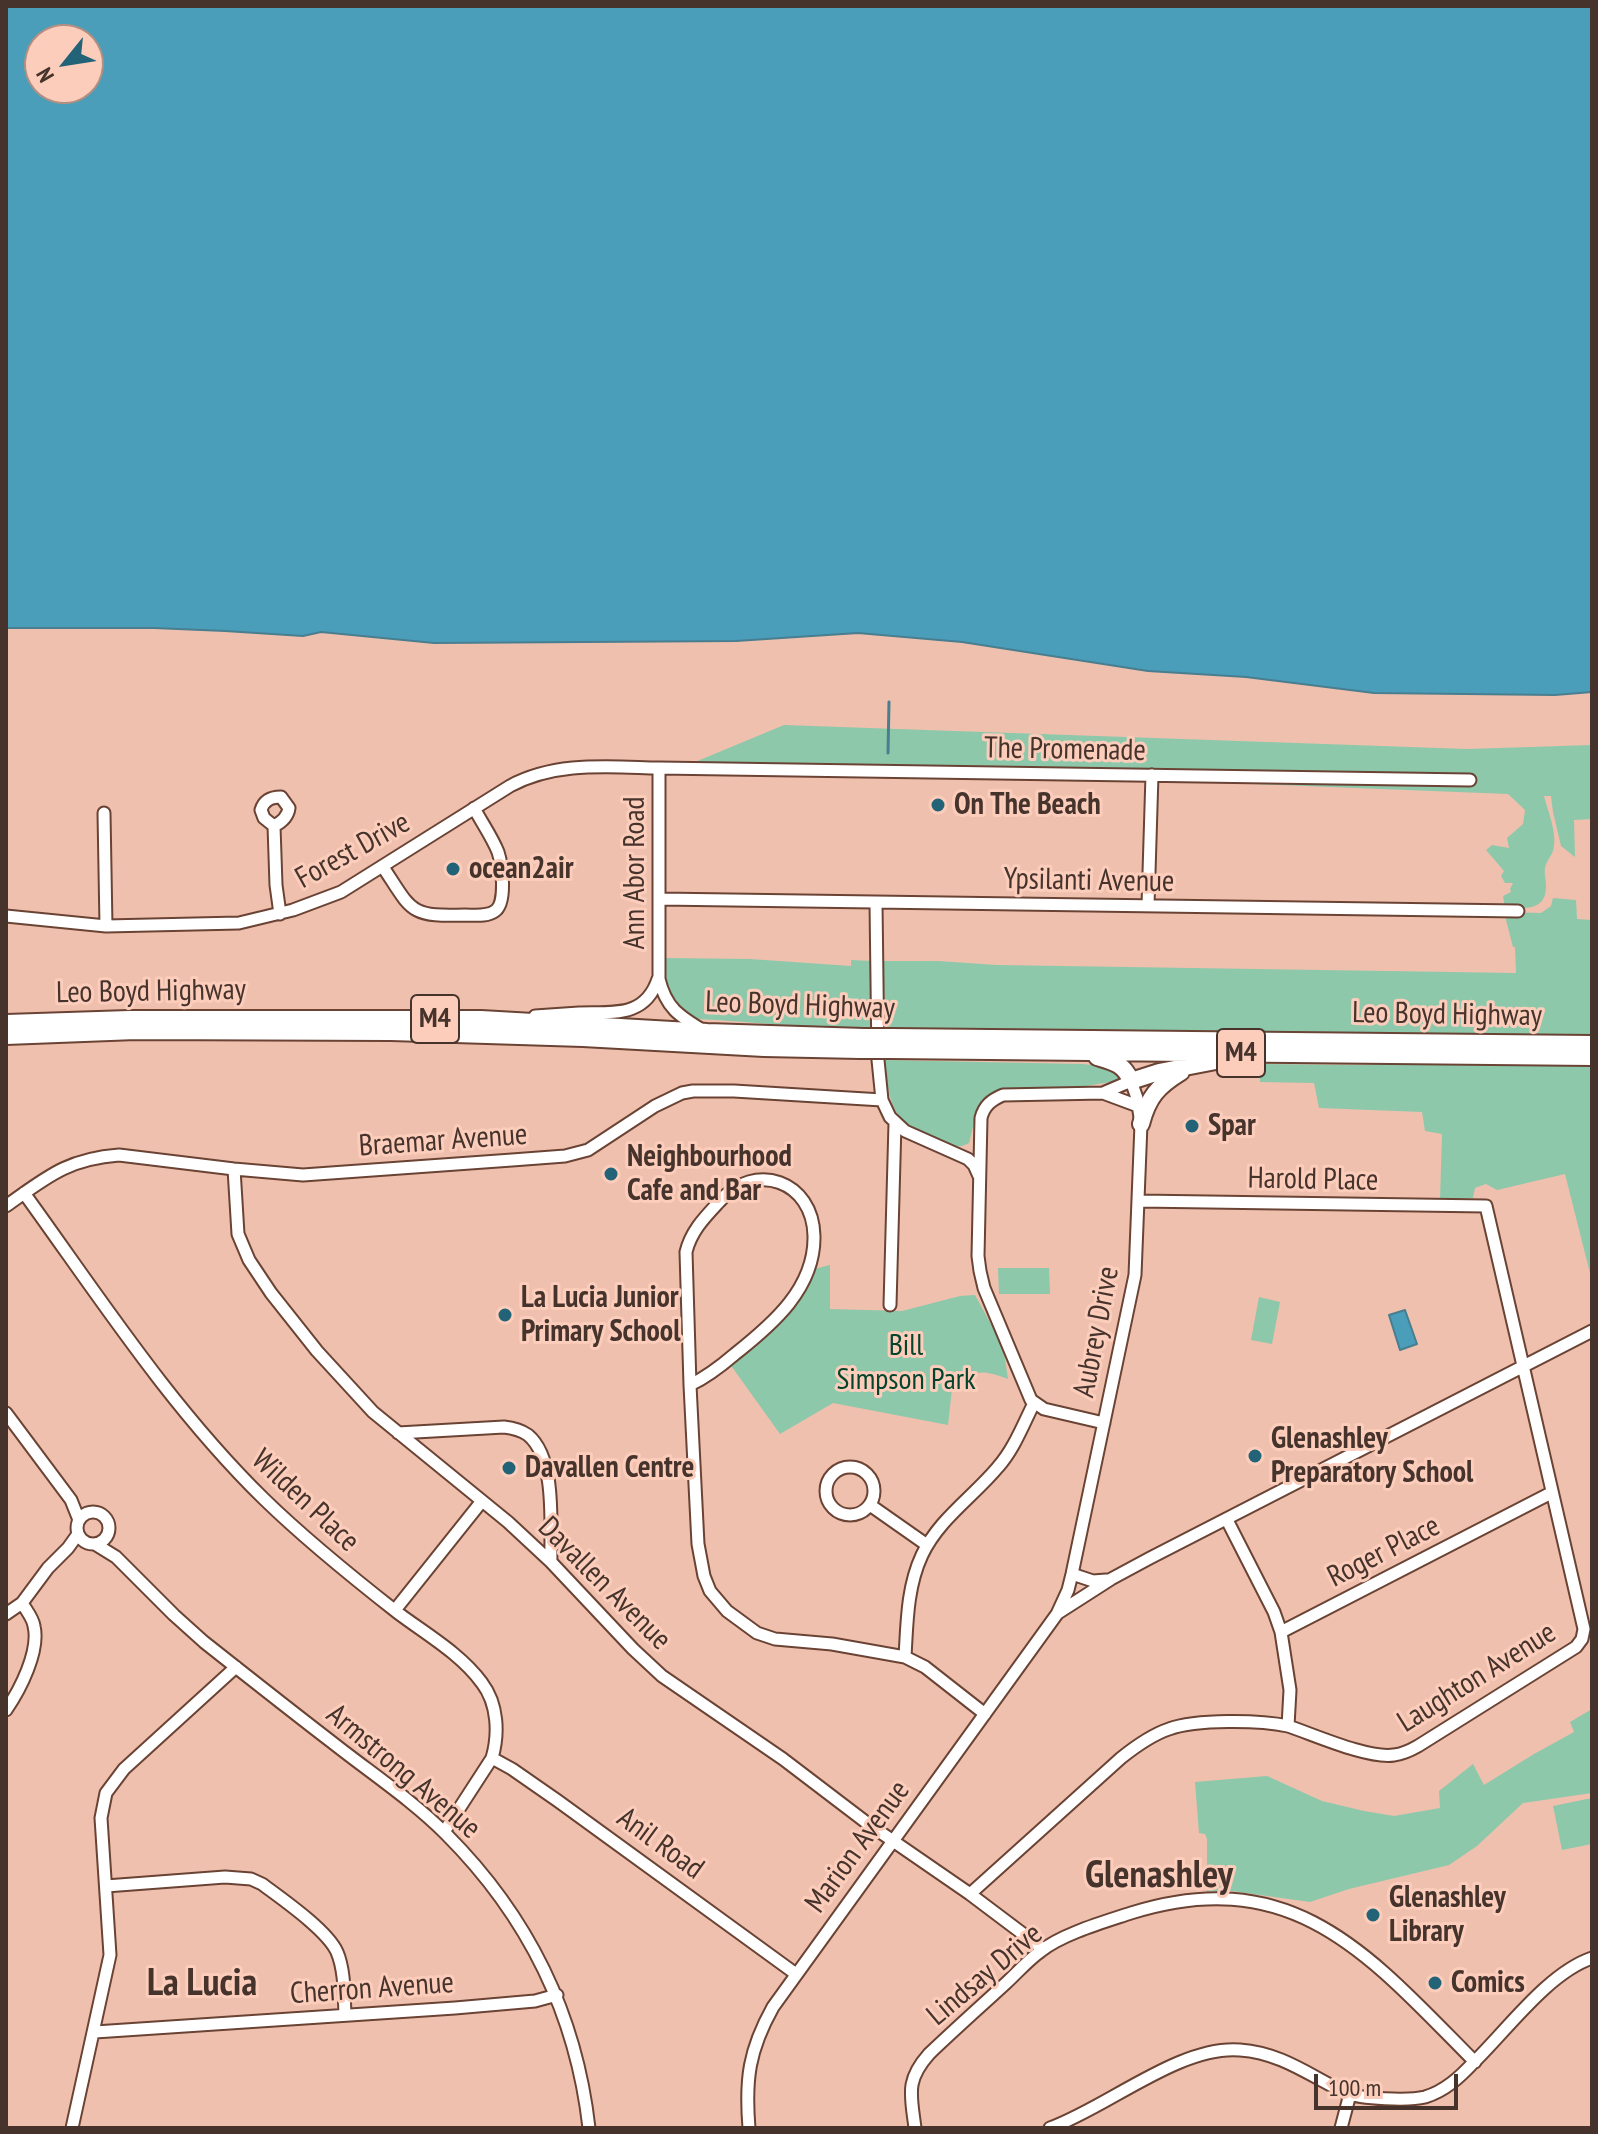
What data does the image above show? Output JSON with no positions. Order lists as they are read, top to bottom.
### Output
{
  "streets": {
    "highway": ["Leo Boyd Highway", "M4"],
    "street": [
      "The Promenade",
      "Forest Drive",
      "Ann Abor Road",
      "Ypsilanti Avenue",
      "Braemar Avenue",
      "Harold Place",
      "Aubrey Drive",
      "Wilden Place",
      "Roger Place",
      "Davallen Avenue",
      "Laughton Avenue",
      "Armstrong Avenue",
      "Anil Road",
      "Marion Avenue",
      "Lindsay Drive",
      "Cherron Avenue"
    ]
  },
  "crossings": [
    ["The Promenade", "Forest Drive"],
    ["The Promenade", "Ann Abor Road"],
    ["Forest Drive", "Ann Abor Road"],
    ["Ann Abor Road", "Ypsilanti Avenue"],
    ["Ann Abor Road", "Leo Boyd Highway"],
    ["Braemar Avenue", "Wilden Place"],
    ["Braemar Avenue", "Davallen Avenue"],
    ["Harold Place", "Aubrey Drive"],
    ["Harold Place", "Laughton Avenue"],
    ["Aubrey Drive", "Marion Avenue"],
    ["Wilden Place", "Armstrong Avenue"],
    ["Wilden Place", "Anil Road"],
    ["Roger Place", "Laughton Avenue"],
    ["Davallen Avenue", "Laughton Avenue"],
    ["Davallen Avenue", "Marion Avenue"],
    ["Davallen Avenue", "Lindsay Drive"],
    ["Laughton Avenue", "Marion Avenue"],
    ["Armstrong Avenue", "Cherron Avenue"],
    ["Anil Road", "Marion Avenue"]
  ],
  "districts": ["Glenashley", "La Lucia"],
  "parks": ["Bill Simpson Park"],
  "places": [
    "On The Beach",
    "ocean2air",
    "Spar",
    "Neighbourhood Cafe and Bar",
    "La Lucia Junior Primary School",
    "Glenashley Preparatory School",
    "Davallen Centre",
    "Glenashley Library",
    "Comics"
  ],
  "scale_bar": "100 m",
  "north": "bottom left"
}
